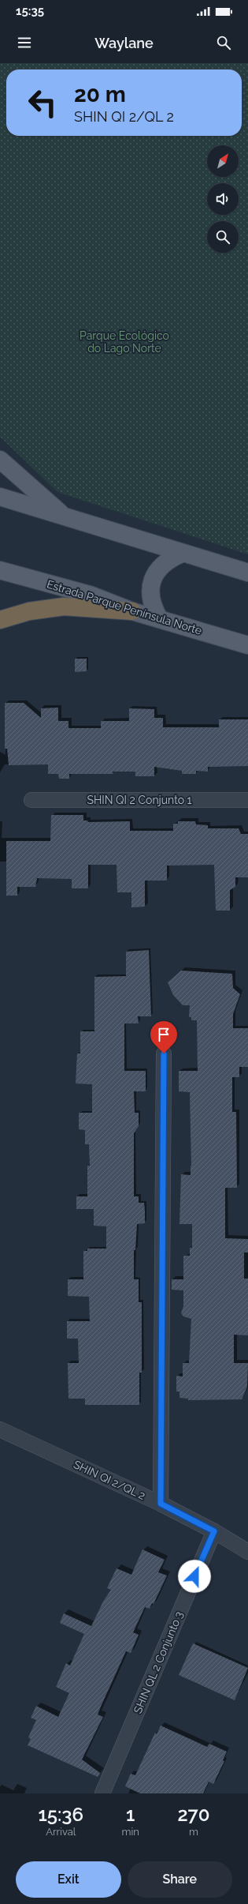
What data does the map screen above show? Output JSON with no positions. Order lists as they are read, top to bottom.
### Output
{
  "streets": {
    "main road": ["Estrada Parque Península Norte"],
    "street": ["SHIN QI 2 Conjunto 1", "SHIN QI 2/QL 2", "SHIN QL 2 Conjunto 3"]
  },
  "crossings": [
    ["SHIN QI 2/QL 2", "SHIN QL 2 Conjunto 3"]
  ],
  "parks": ["Parque Ecológico do Lago Norte"],
  "north": "top right",
  "page": {
    "status": "15:35",
    "header": "Waylane",
    "turn": ["20 m", "SHIN QI 2/QL 2"],
    "eta": [
      "15:36",
      "Arrival",
      "1",
      "min",
      "270",
      "m"
    ],
    "buttons": ["Exit", "Share"]
  }
}
